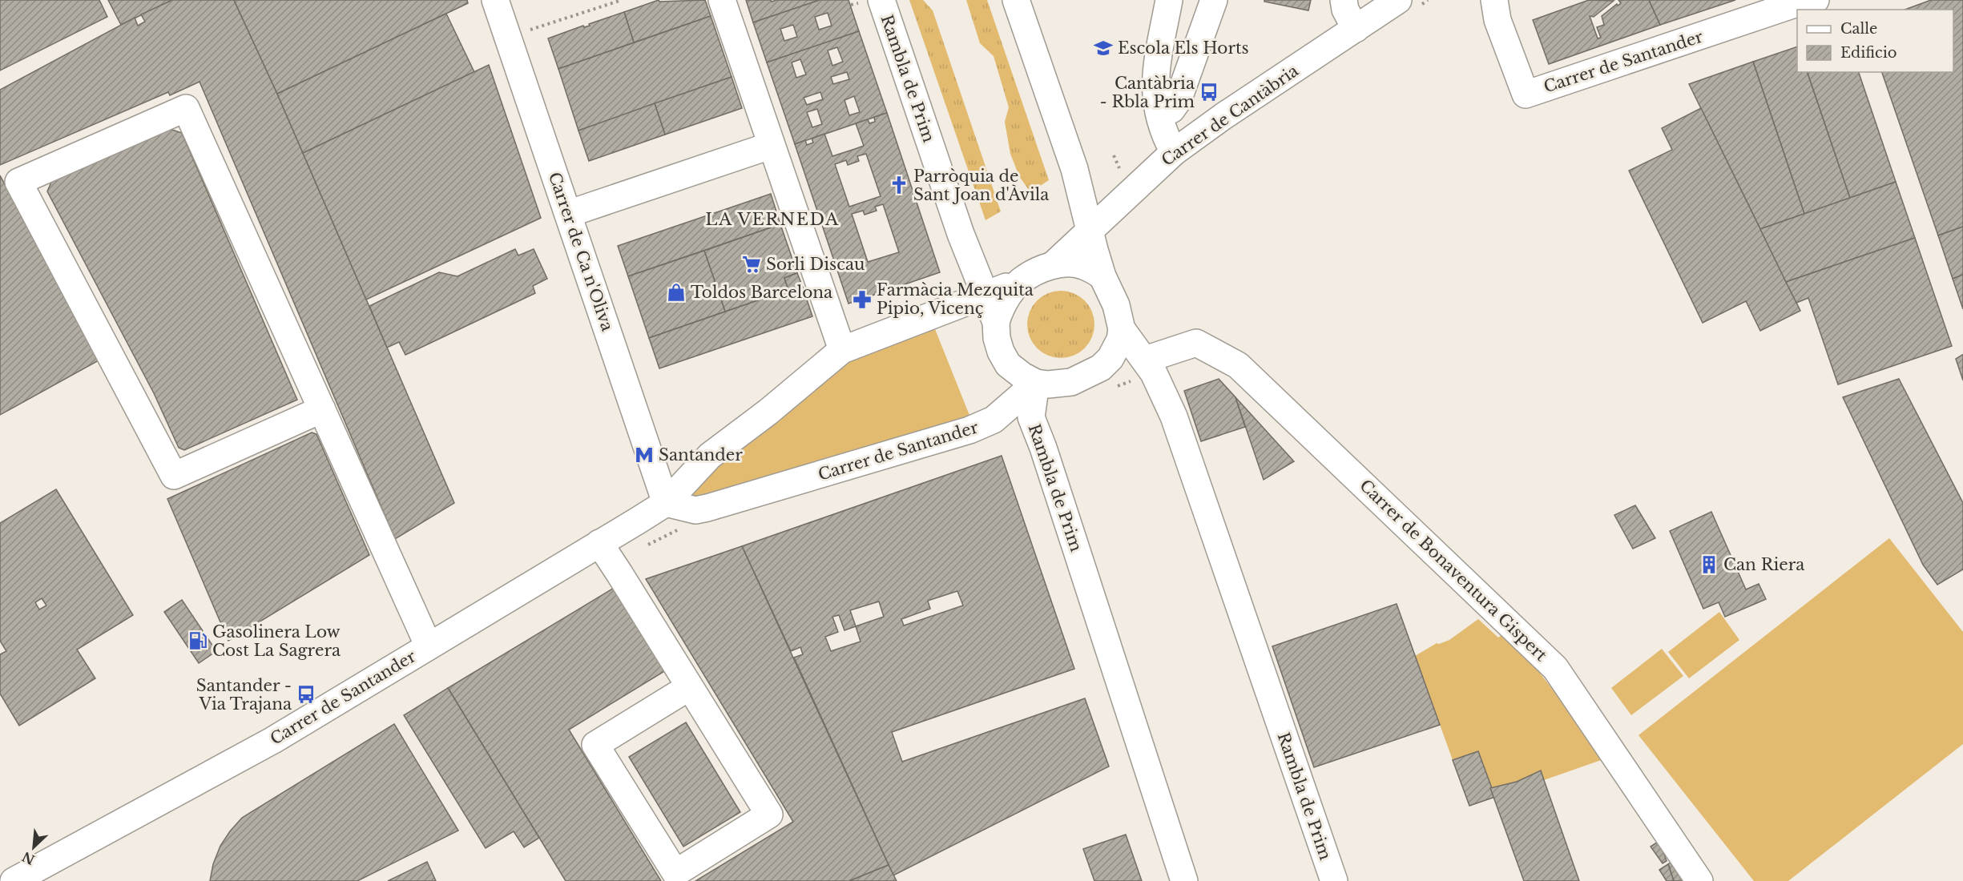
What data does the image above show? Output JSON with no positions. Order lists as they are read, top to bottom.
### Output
{
  "streets": {
    "street": [
      "Carrer de Santander",
      "Rambla de Prim",
      "Carrer de Cantàbria",
      "Carrer de Ca n'Oliva",
      "Carrer de Bonaventura Gispert"
    ]
  },
  "crossings": [
    ["Carrer de Santander", "Rambla de Prim"],
    ["Carrer de Santander", "Carrer de Cantàbria"],
    ["Carrer de Santander", "Carrer de Ca n'Oliva"],
    ["Carrer de Santander", "Carrer de Bonaventura Gispert"],
    ["Rambla de Prim", "Carrer de Cantàbria"],
    ["Rambla de Prim", "Carrer de Bonaventura Gispert"],
    ["Carrer de Cantàbria", "Carrer de Bonaventura Gispert"]
  ],
  "districts": ["LA VERNEDA"],
  "places": {
    "school or university": ["Escola Els Horts"],
    "bus stop": ["Cantàbria - Rbla Prim", "Santander - Via Trajana"],
    "church": ["Parròquia de Sant Joan d'Àvila"],
    "supermarket": ["Sorli Discau"],
    "shop": ["Toldos Barcelona"],
    "pharmacy": ["Farmàcia Mezquita Pipio, Vicenç"],
    "metro station": ["Santander"],
    "building": ["Can Riera"],
    "fuel station": ["Gasolinera Low Cost La Sagrera"]
  },
  "legend": ["Calle", "Edificio"],
  "north": "bottom left"
}
